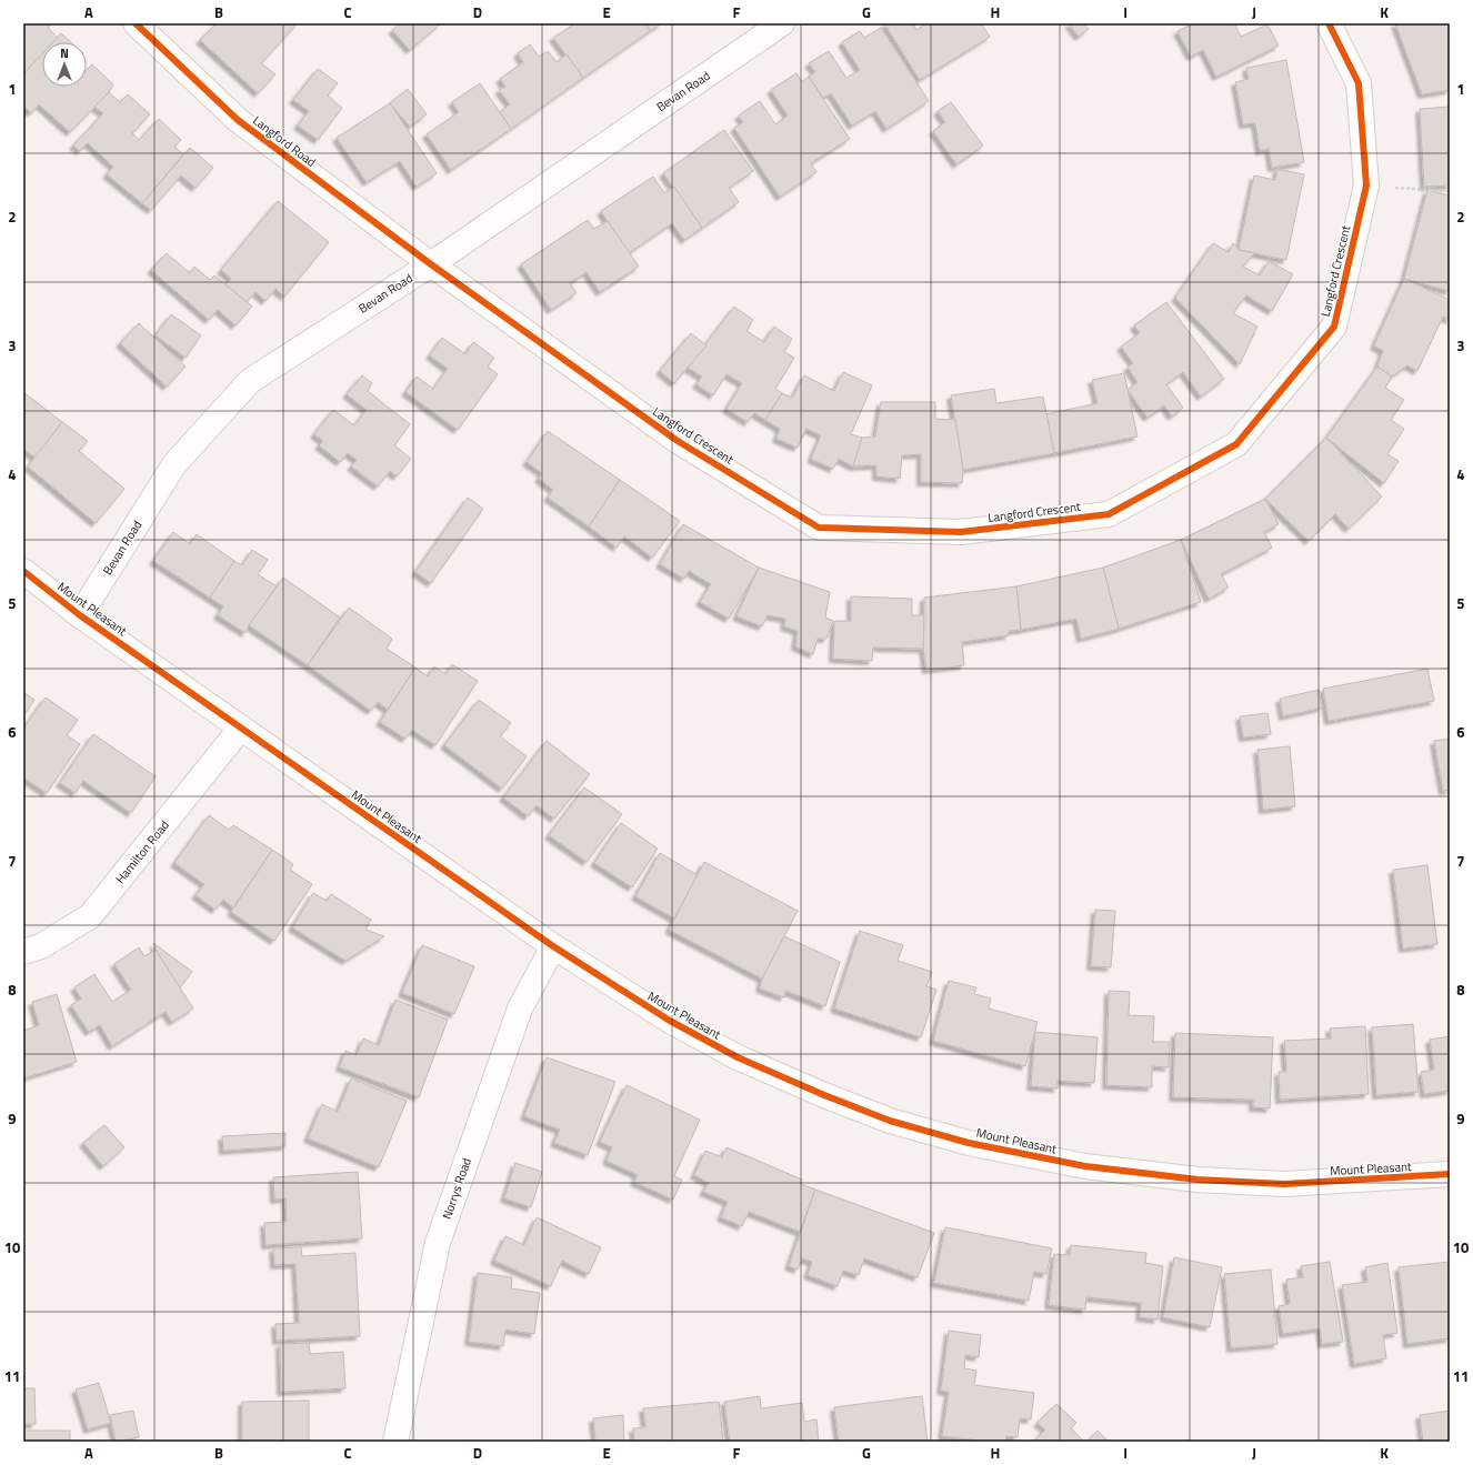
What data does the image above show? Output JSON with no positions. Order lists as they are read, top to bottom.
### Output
{
  "streets": {
    "street": [
      "Bevan Road",
      "Langford Road",
      "Langford Crescent",
      "Mount Pleasant",
      "Hamilton Road",
      "Norrys Road"
    ]
  },
  "crossings": [
    ["Bevan Road", "Langford Road"],
    ["Bevan Road", "Langford Crescent"],
    ["Bevan Road", "Mount Pleasant"],
    ["Langford Road", "Langford Crescent"],
    ["Mount Pleasant", "Hamilton Road"],
    ["Mount Pleasant", "Norrys Road"]
  ],
  "north": "top",
  "grid": {
    "columns": [
      "A",
      "B",
      "C",
      "D",
      "E",
      "F",
      "G",
      "H",
      "I",
      "J",
      "K"
    ],
    "rows": [
      "1",
      "2",
      "3",
      "4",
      "5",
      "6",
      "7",
      "8",
      "9",
      "10",
      "11"
    ]
  }
}
